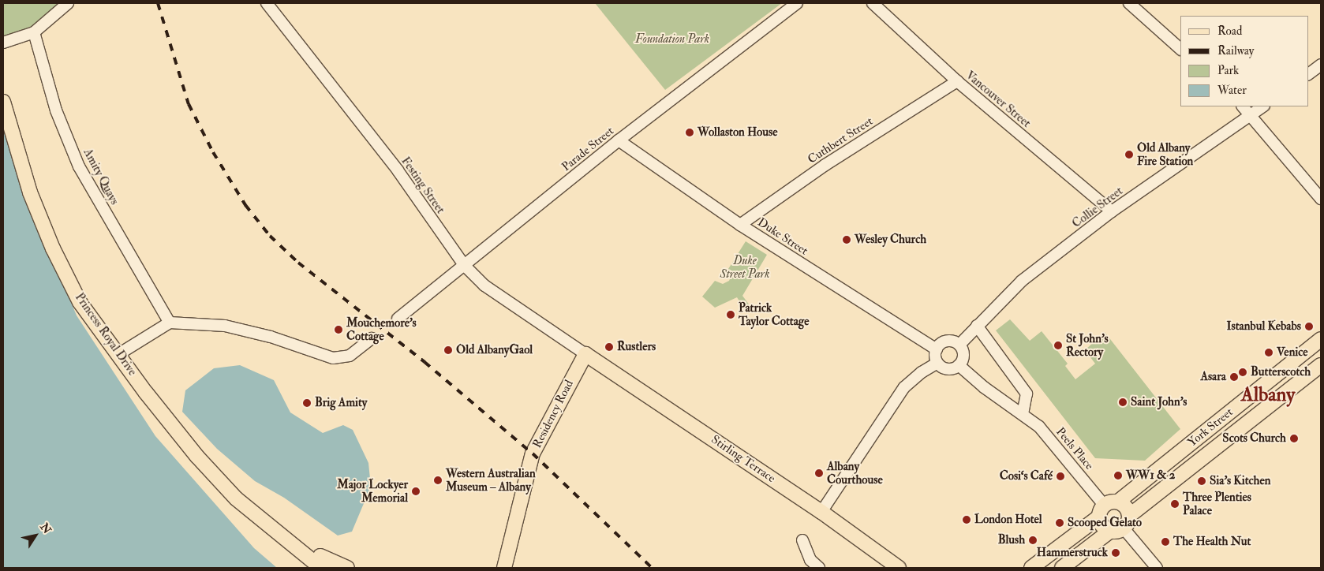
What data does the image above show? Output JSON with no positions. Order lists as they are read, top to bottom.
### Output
{
  "streets": {
    "main road": [
      "Princess Royal Drive",
      "Residency Road",
      "York Street",
      "Stirling Terrace"
    ],
    "street": [
      "Vancouver Street",
      "Cuthbert Street",
      "Parade Street",
      "Amity Quays",
      "Festing Street",
      "Collie Street",
      "Duke Street",
      "Peels Place"
    ]
  },
  "crossings": [
    ["Vancouver Street", "Cuthbert Street"],
    ["Vancouver Street", "Collie Street"],
    ["Cuthbert Street", "Duke Street"],
    ["Parade Street", "Festing Street"],
    ["Parade Street", "Duke Street"],
    ["Festing Street", "Residency Road"],
    ["Festing Street", "Stirling Terrace"],
    ["Collie Street", "Duke Street"],
    ["Collie Street", "Peels Place"],
    ["Duke Street", "Peels Place"],
    ["Residency Road", "Stirling Terrace"],
    ["York Street", "Peels Place"]
  ],
  "districts": ["Albany"],
  "parks": ["Foundation Park", "Duke Street Park"],
  "places": [
    "Wollaston House",
    "Old Albany Fire Station",
    "Wesley Church",
    "Patrick Taylor Cottage",
    "Istanbul Kebabs",
    "Mouchemore's Cottage",
    "St John's Rectory",
    "Rustlers",
    "Old AlbanyGaol",
    "Venice",
    "Butterscotch",
    "Asara",
    "Saint John’s",
    "Brig Amity",
    "Scots Church",
    "Albany Courthouse",
    "WW1 & 2",
    "Cosi‘s Café",
    "Western Australian Museum – Albany",
    "Sia's Kitchen",
    "Major Lockyer Memorial",
    "Three Plenties Palace",
    "London Hotel",
    "Scooped Gelato",
    "Blush",
    "The Health Nut",
    "Hammerstruck"
  ],
  "legend": [
    "Road",
    "Railway",
    "Park",
    "Water"
  ],
  "north": "top right"
}
